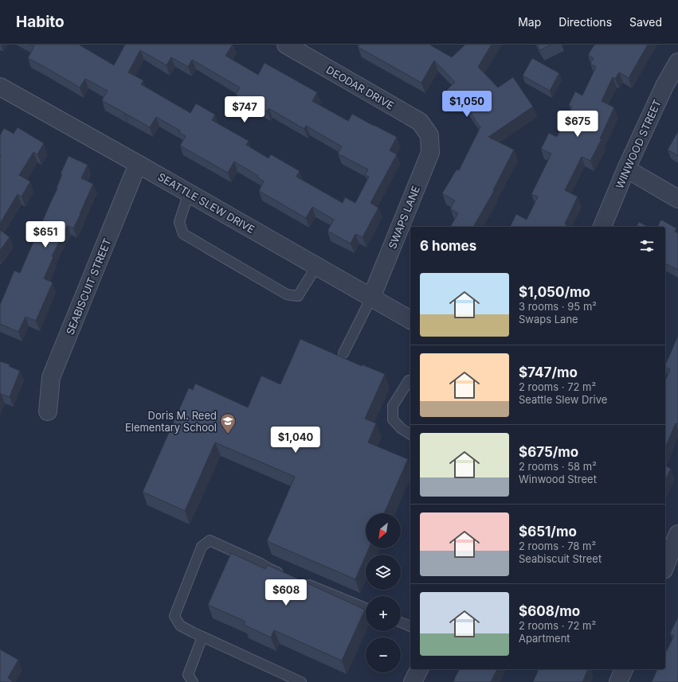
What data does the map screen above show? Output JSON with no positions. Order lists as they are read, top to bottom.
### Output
{
  "streets": {
    "street": [
      "DEODAR DRIVE",
      "WINWOOD STREET",
      "SEATTLE SLEW DRIVE",
      "SWAPS LANE",
      "SEABISCUIT STREET"
    ]
  },
  "crossings": [
    ["DEODAR DRIVE", "SWAPS LANE"],
    ["SEATTLE SLEW DRIVE", "SWAPS LANE"],
    ["SEATTLE SLEW DRIVE", "SEABISCUIT STREET"]
  ],
  "places": {
    "school or university": ["Doris M. Reed Elementary School"]
  },
  "north": "bottom left",
  "page": {
    "header": "Habito",
    "nav": ["Map", "Directions", "Saved"],
    "price": [
      "$1,050",
      "$747",
      "$675",
      "$651",
      "$1,040",
      "$608"
    ],
    "heading": "6 homes",
    "list": [
      {
        "name": "$1,050/mo",
        "note": "3 rooms · 95 m² · Swaps Lane"
      },
      {
        "name": "$747/mo",
        "note": "2 rooms · 72 m² · Seattle Slew Drive"
      },
      {
        "name": "$675/mo",
        "note": "2 rooms · 58 m² · Winwood Street"
      },
      {
        "name": "$651/mo",
        "note": "2 rooms · 78 m² · Seabiscuit Street"
      },
      {
        "name": "$608/mo",
        "note": "2 rooms · 72 m² · Apartment"
      }
    ],
    "map_buttons": ["+", "−"]
  }
}
